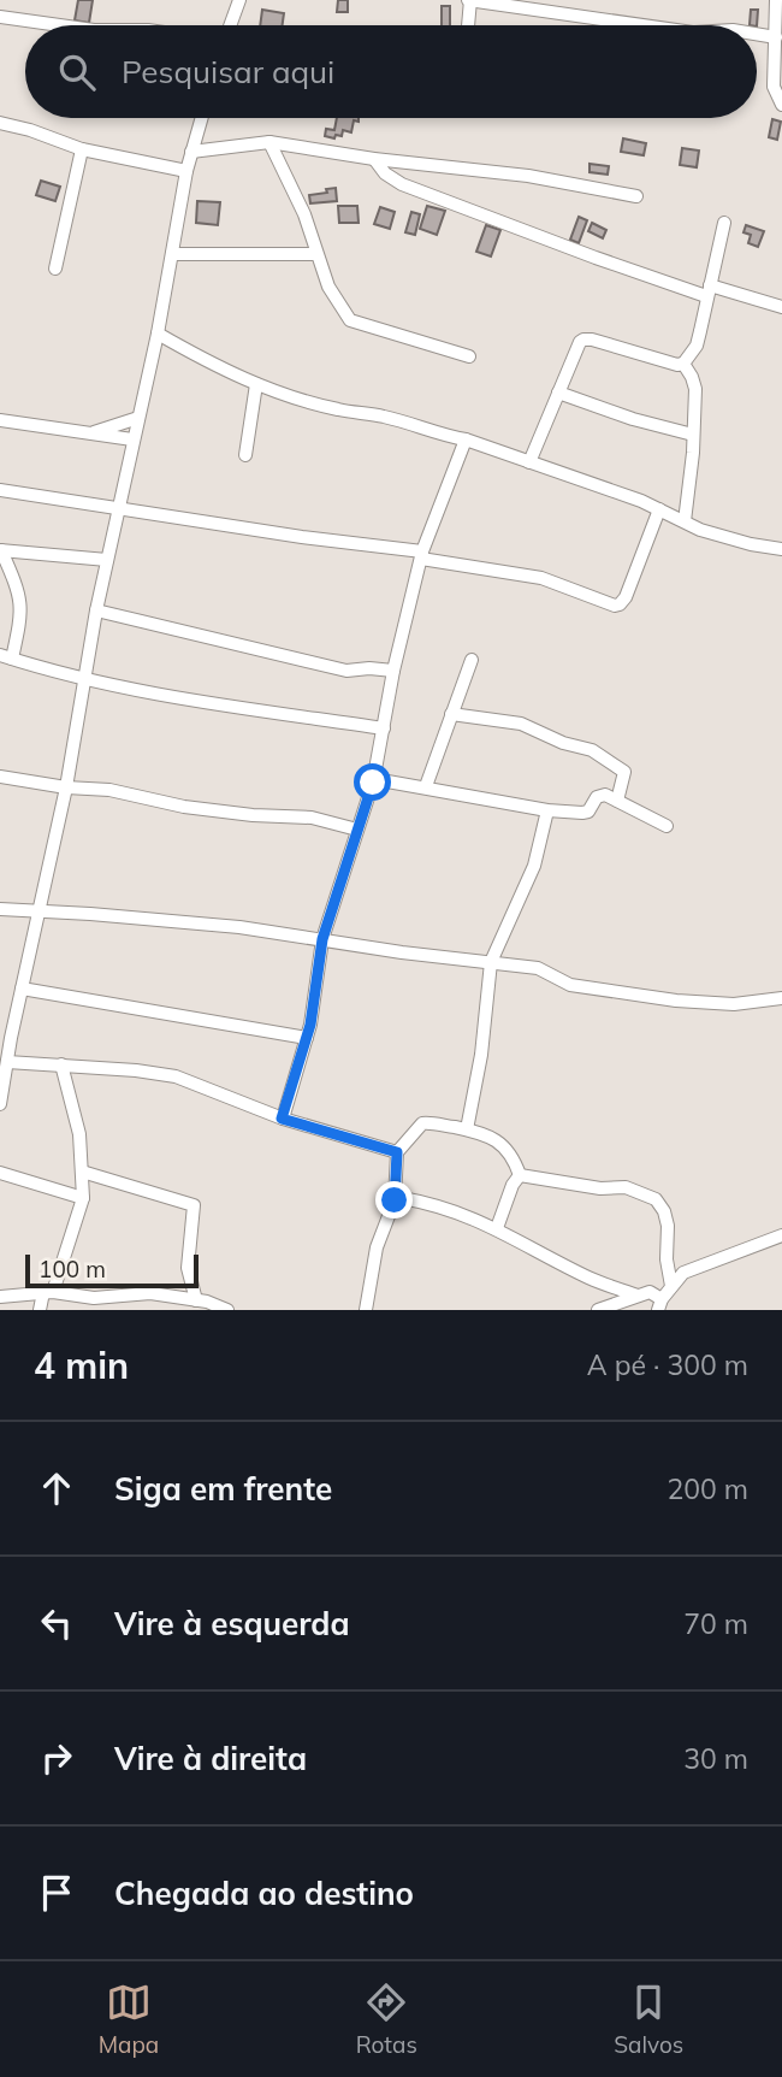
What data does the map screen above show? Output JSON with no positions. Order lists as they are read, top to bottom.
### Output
{
  "scale_bar": "100 m",
  "page": {
    "search": "Pesquisar aqui",
    "scale": "100 m",
    "heading": ["4 min", "A pé · 300 m"],
    "list": [
      ["Siga em frente", "200 m"],
      ["Vire à esquerda", "70 m"],
      ["Vire à direita", "30 m"],
      "Chegada ao destino"
    ],
    "nav": ["Mapa", "Rotas", "Salvos"]
  }
}
